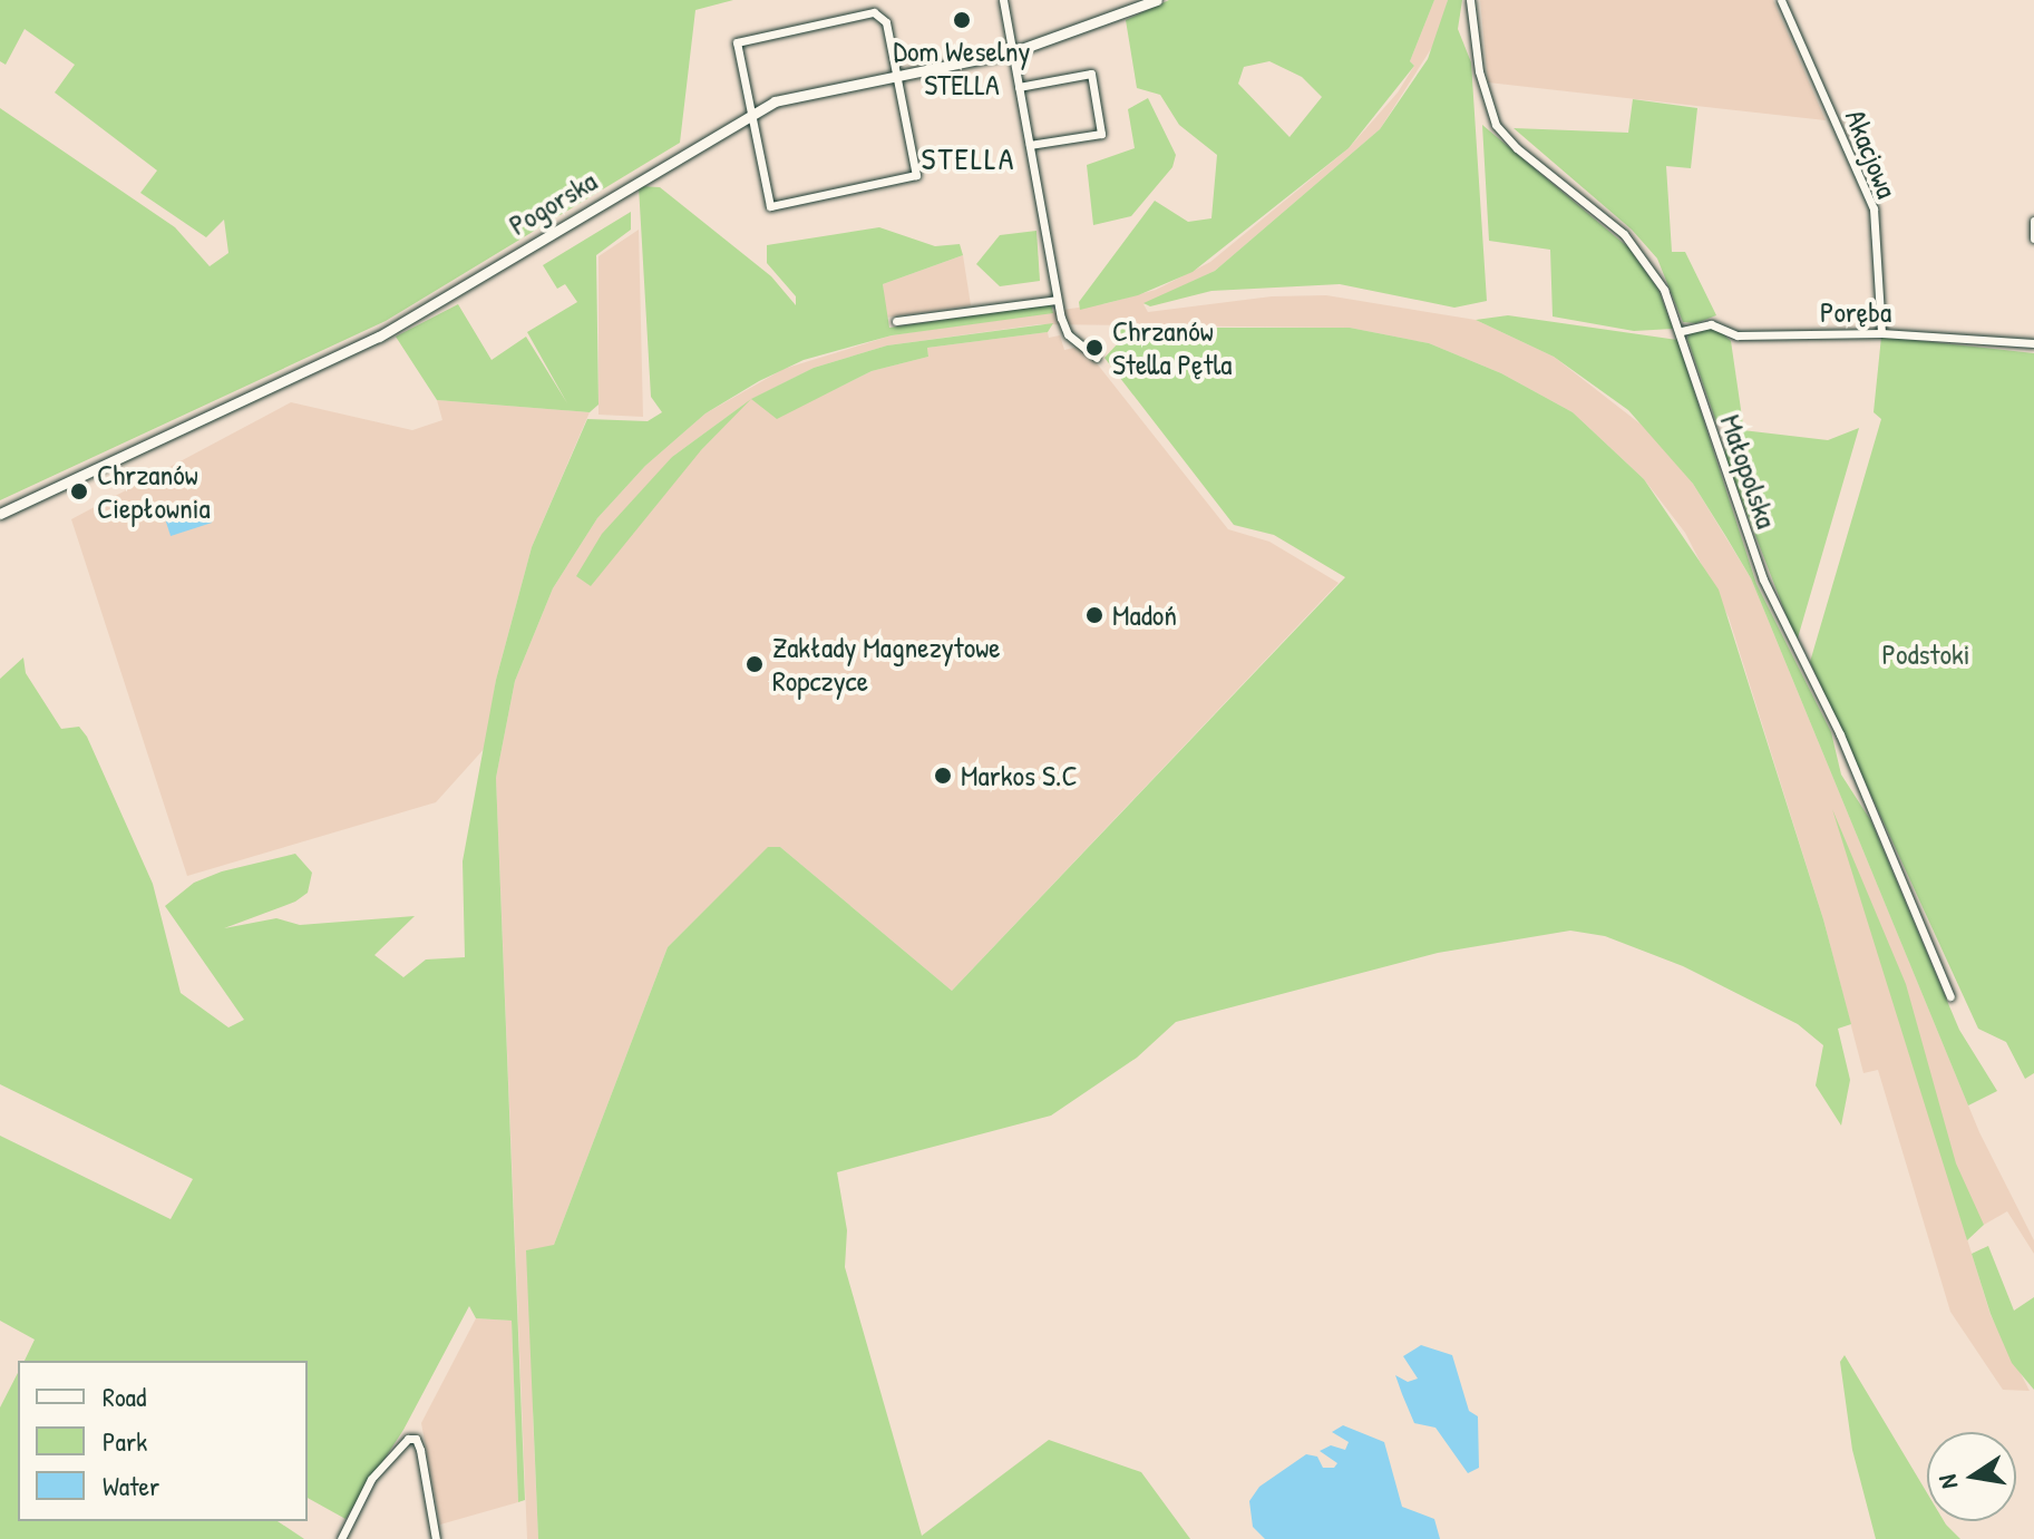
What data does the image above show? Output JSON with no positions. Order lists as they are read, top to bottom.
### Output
{
  "streets": {
    "street": [
      "Akacjowa",
      "Pogorska",
      "Poręba",
      "Małopolska"
    ]
  },
  "crossings": [
    ["Akacjowa", "Poręba"],
    ["Poręba", "Małopolska"]
  ],
  "districts": ["STELLA"],
  "parks": ["Podstoki"],
  "places": [
    "Dom Weselny STELLA",
    "Chrzanów Stella Pętla",
    "Chrzanów Ciepłownia",
    "Madoń",
    "Zakłady Magnezytowe Ropczyce",
    "Markos S.C"
  ],
  "legend": ["Road", "Park", "Water"],
  "north": "left"
}
